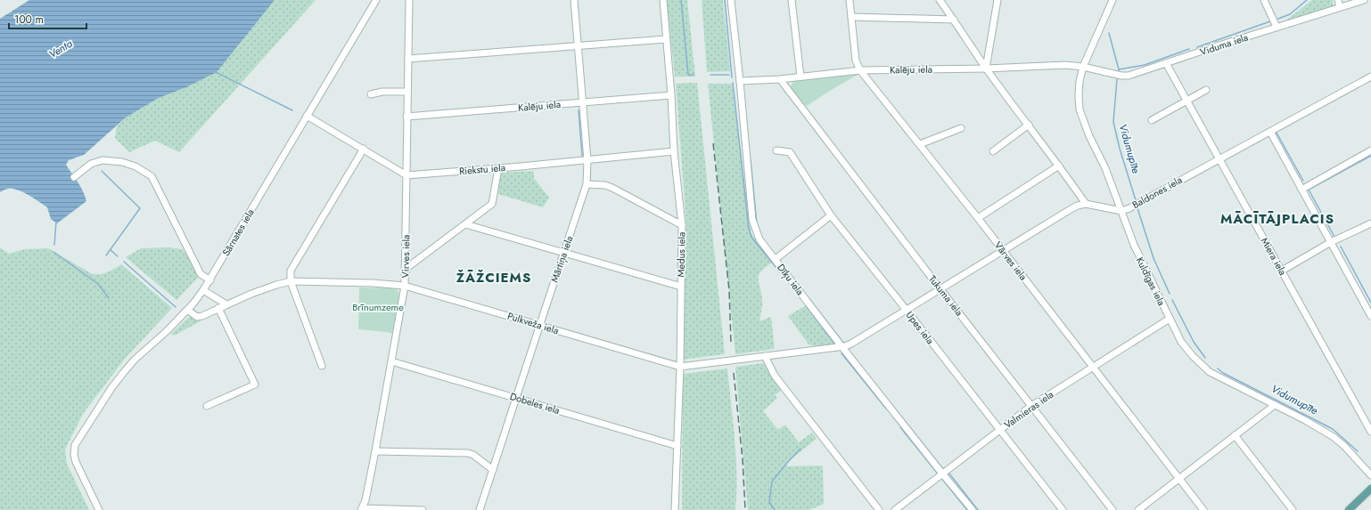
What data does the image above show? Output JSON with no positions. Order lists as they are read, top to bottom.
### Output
{
  "streets": {
    "street": [
      "Viduma iela",
      "Kalēju iela",
      "Riekstu iela",
      "Baldones iela",
      "Sārnates iela",
      "Medus iela",
      "Virves iela",
      "Miera iela",
      "Mārtiņa iela",
      "Vārves iela",
      "Dīķu iela",
      "Kuldīgas iela",
      "Tukuma iela",
      "Pulkveža iela",
      "Upes iela",
      "Dobeles iela",
      "Valmieras iela"
    ]
  },
  "crossings": [
    ["Viduma iela", "Kalēju iela"],
    ["Viduma iela", "Miera iela"],
    ["Viduma iela", "Kuldīgas iela"],
    ["Kalēju iela", "Medus iela"],
    ["Kalēju iela", "Virves iela"],
    ["Kalēju iela", "Mārtiņa iela"],
    ["Kalēju iela", "Vārves iela"],
    ["Kalēju iela", "Dīķu iela"],
    ["Kalēju iela", "Kuldīgas iela"],
    ["Kalēju iela", "Tukuma iela"],
    ["Riekstu iela", "Medus iela"],
    ["Riekstu iela", "Virves iela"],
    ["Riekstu iela", "Mārtiņa iela"],
    ["Baldones iela", "Miera iela"],
    ["Baldones iela", "Kuldīgas iela"],
    ["Sārnates iela", "Pulkveža iela"],
    ["Medus iela", "Pulkveža iela"],
    ["Medus iela", "Dobeles iela"],
    ["Virves iela", "Pulkveža iela"],
    ["Virves iela", "Dobeles iela"],
    ["Mārtiņa iela", "Pulkveža iela"],
    ["Mārtiņa iela", "Dobeles iela"],
    ["Vārves iela", "Valmieras iela"],
    ["Dīķu iela", "Pulkveža iela"],
    ["Dīķu iela", "Valmieras iela"],
    ["Kuldīgas iela", "Valmieras iela"],
    ["Tukuma iela", "Valmieras iela"],
    ["Pulkveža iela", "Upes iela"],
    ["Upes iela", "Valmieras iela"]
  ],
  "districts": ["MĀCĪTĀJPLACIS", "ŽĀŽCIEMS"],
  "water": ["Venta", "Vidumupīte"],
  "parks": ["Brīnumzeme"],
  "scale_bar": "100 m"
}
